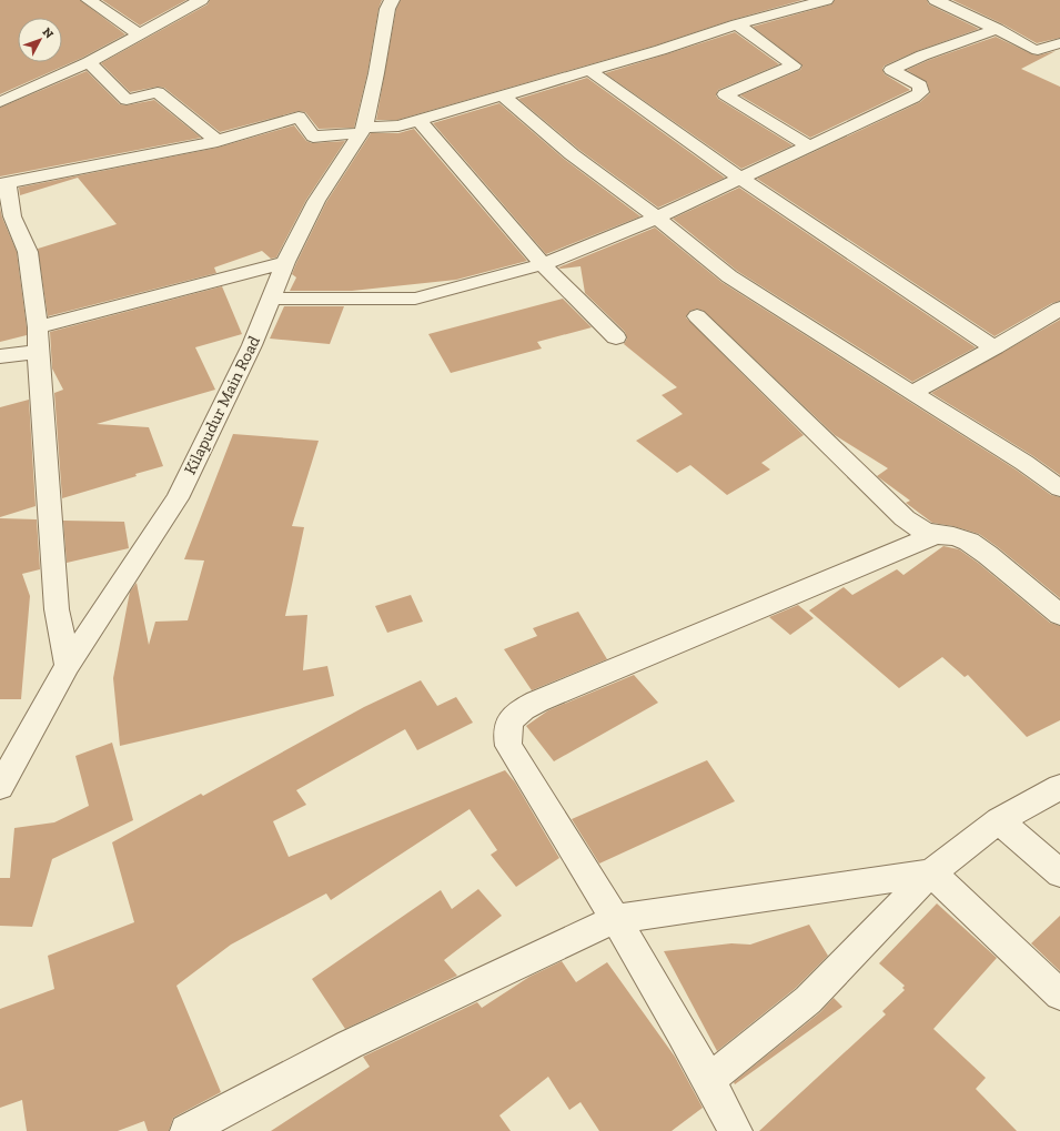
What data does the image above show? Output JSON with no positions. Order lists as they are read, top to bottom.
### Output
{
  "streets": {
    "street": ["Kilapudur Main Road"]
  },
  "north": "top right"
}
